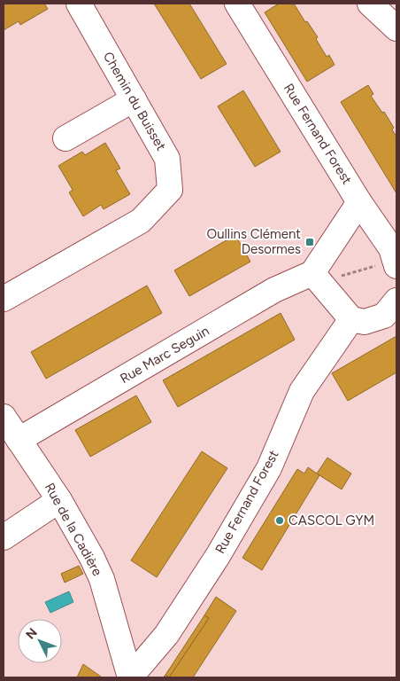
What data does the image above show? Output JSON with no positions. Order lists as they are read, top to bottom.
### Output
{
  "streets": {
    "street": [
      "Chemin du Buisset",
      "Rue Fernand Forest",
      "Rue Marc Seguin",
      "Rue de la Cadière"
    ]
  },
  "crossings": [
    ["Rue Fernand Forest", "Rue de la Cadière"],
    ["Rue Marc Seguin", "Rue de la Cadière"]
  ],
  "places": {
    "transit": ["Oullins Clément Desormes"],
    "other": ["CASCOL GYM"]
  },
  "north": "top left"
}
